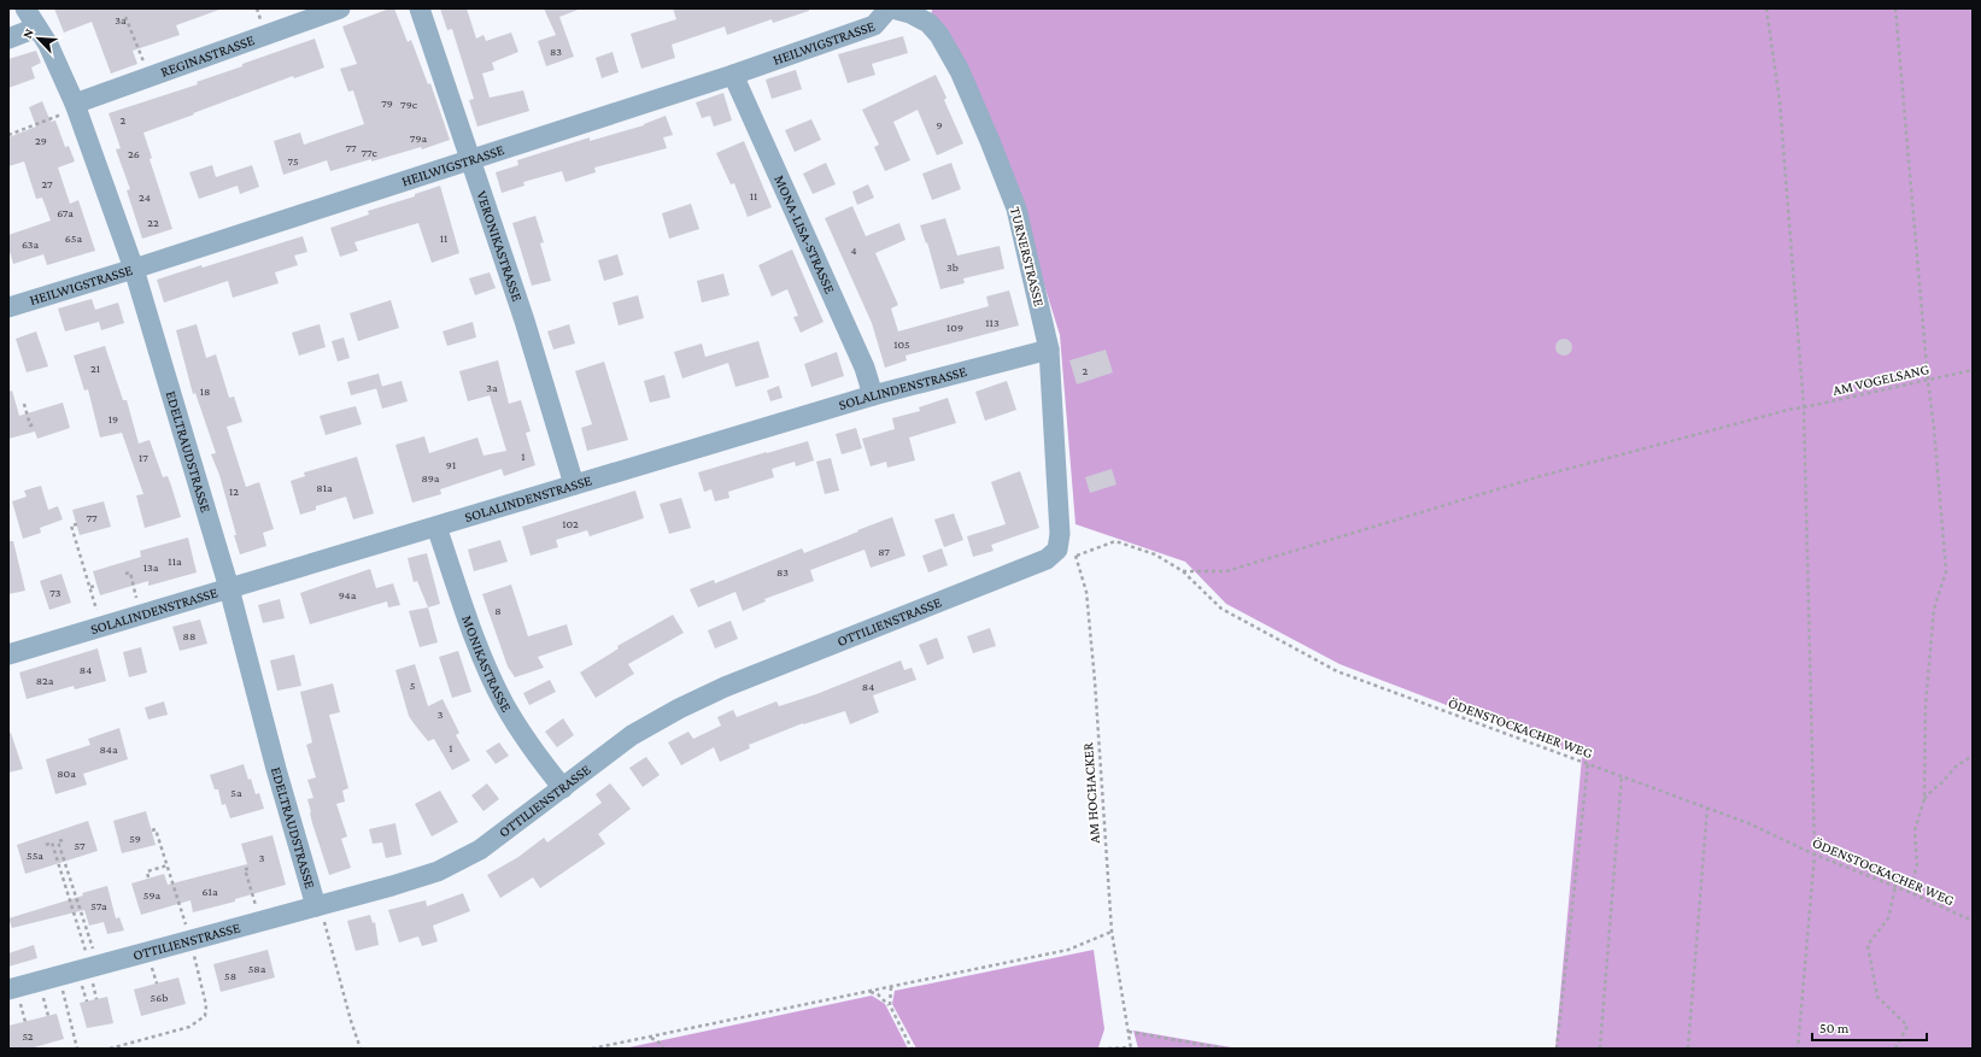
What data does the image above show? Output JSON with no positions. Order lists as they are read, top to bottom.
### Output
{
  "streets": {
    "street": [
      "HEILWIGSTRASSE",
      "REGINASTRASSE",
      "MONA-LISA-STRASSE",
      "VERONIKASTRASSE",
      "TURNERSTRASSE",
      "SOLALINDENSTRASSE",
      "EDELTRAUDSTRASSE",
      "OTTILIENSTRASSE",
      "MONIKASTRASSE"
    ],
    "path": ["AM VOGELSANG", "ÖDENSTOCKACHER WEG", "AM HOCHACKER"]
  },
  "crossings": [
    ["HEILWIGSTRASSE", "MONA-LISA-STRASSE"],
    ["HEILWIGSTRASSE", "VERONIKASTRASSE"],
    ["HEILWIGSTRASSE", "TURNERSTRASSE"],
    ["HEILWIGSTRASSE", "EDELTRAUDSTRASSE"],
    ["REGINASTRASSE", "EDELTRAUDSTRASSE"],
    ["MONA-LISA-STRASSE", "SOLALINDENSTRASSE"],
    ["VERONIKASTRASSE", "SOLALINDENSTRASSE"],
    ["TURNERSTRASSE", "SOLALINDENSTRASSE"],
    ["TURNERSTRASSE", "OTTILIENSTRASSE"],
    ["TURNERSTRASSE", "ÖDENSTOCKACHER WEG"],
    ["TURNERSTRASSE", "AM HOCHACKER"],
    ["AM VOGELSANG", "ÖDENSTOCKACHER WEG"],
    ["SOLALINDENSTRASSE", "EDELTRAUDSTRASSE"],
    ["SOLALINDENSTRASSE", "MONIKASTRASSE"],
    ["EDELTRAUDSTRASSE", "OTTILIENSTRASSE"],
    ["OTTILIENSTRASSE", "MONIKASTRASSE"],
    ["OTTILIENSTRASSE", "ÖDENSTOCKACHER WEG"],
    ["OTTILIENSTRASSE", "AM HOCHACKER"],
    ["ÖDENSTOCKACHER WEG", "AM HOCHACKER"]
  ],
  "house_numbers": [
    "3a",
    "83",
    "79",
    "79c",
    "2",
    "9",
    "79a",
    "29",
    "77",
    "77c",
    "26",
    "75",
    "27",
    "11",
    "24",
    "67a",
    "22",
    "65a",
    "11",
    "63a",
    "4",
    "3b",
    "113",
    "109",
    "105",
    "21",
    "2",
    "3a",
    "18",
    "19",
    "1",
    "17",
    "91",
    "89a",
    "81a",
    "12",
    "77",
    "102",
    "87",
    "11a",
    "13a",
    "83",
    "73",
    "94a",
    "8",
    "88",
    "84",
    "82a",
    "5",
    "84",
    "3",
    "1",
    "84a",
    "80a",
    "5a",
    "59",
    "57",
    "55a",
    "3",
    "61a",
    "59a",
    "57a",
    "58a",
    "58",
    "56b",
    "52"
  ],
  "scale_bar": "50 m",
  "north": "top left"
}
